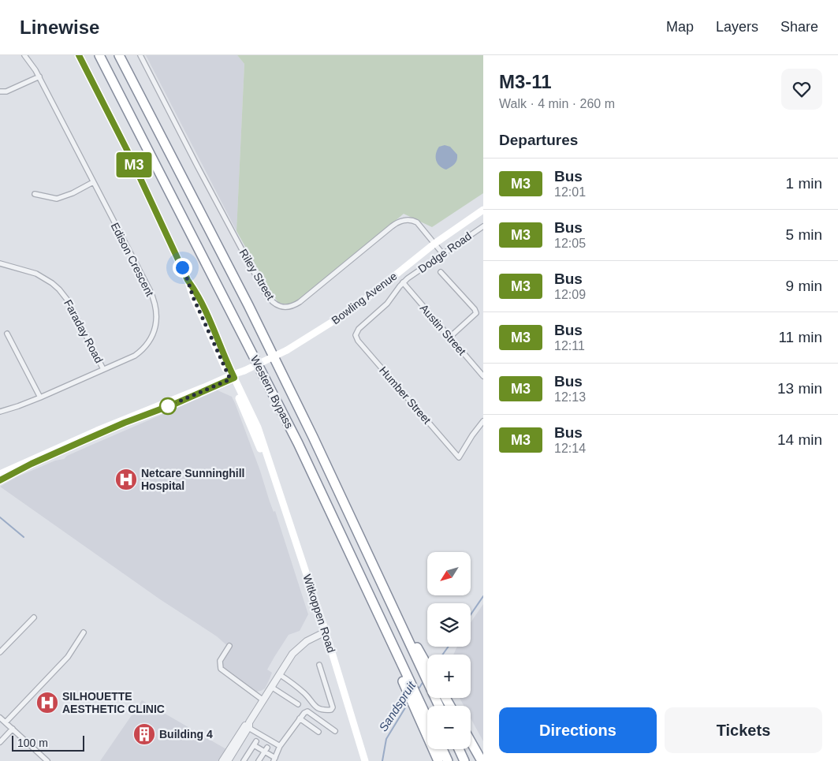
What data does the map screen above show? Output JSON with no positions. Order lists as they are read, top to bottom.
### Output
{
  "streets": {
    "highway": ["Western Bypass"],
    "main road": ["Bowling Avenue", "Witkoppen Road"],
    "street": [
      "Dodge Road",
      "Edison Crescent",
      "Riley Street",
      "Austin Street",
      "Faraday Road",
      "Humber Street"
    ]
  },
  "crossings": [
    ["Dodge Road", "Riley Street"],
    ["Dodge Road", "Austin Street"],
    ["Dodge Road", "Humber Street"],
    ["Edison Crescent", "Faraday Road"],
    ["Riley Street", "Bowling Avenue"],
    ["Bowling Avenue", "Witkoppen Road"]
  ],
  "water": ["Sandspruit"],
  "places": {
    "hospital": ["Netcare Sunninghill Hospital", "SILHOUETTE AESTHETIC CLINIC"],
    "building": ["Building 4"]
  },
  "lines": ["bus line M3"],
  "scale_bar": "100 m",
  "north": "bottom left",
  "page": {
    "header": "Linewise",
    "nav": ["Map", "Layers", "Share"],
    "on_map": "M3",
    "heading": [
      ["M3-11", "Walk · 4 min · 260 m"],
      "Departures"
    ],
    "list": [
      {
        "mark": "M3",
        "name": "Bus",
        "note": "12:01",
        "value": "1 min"
      },
      {
        "mark": "M3",
        "name": "Bus",
        "note": "12:05",
        "value": "5 min"
      },
      {
        "mark": "M3",
        "name": "Bus",
        "note": "12:09",
        "value": "9 min"
      },
      {
        "mark": "M3",
        "name": "Bus",
        "note": "12:11",
        "value": "11 min"
      },
      {
        "mark": "M3",
        "name": "Bus",
        "note": "12:13",
        "value": "13 min"
      },
      {
        "mark": "M3",
        "name": "Bus",
        "note": "12:14",
        "value": "14 min"
      }
    ],
    "map_buttons": ["+", "−"],
    "buttons": ["Directions", "Tickets"],
    "scale": "100 m"
  }
}
